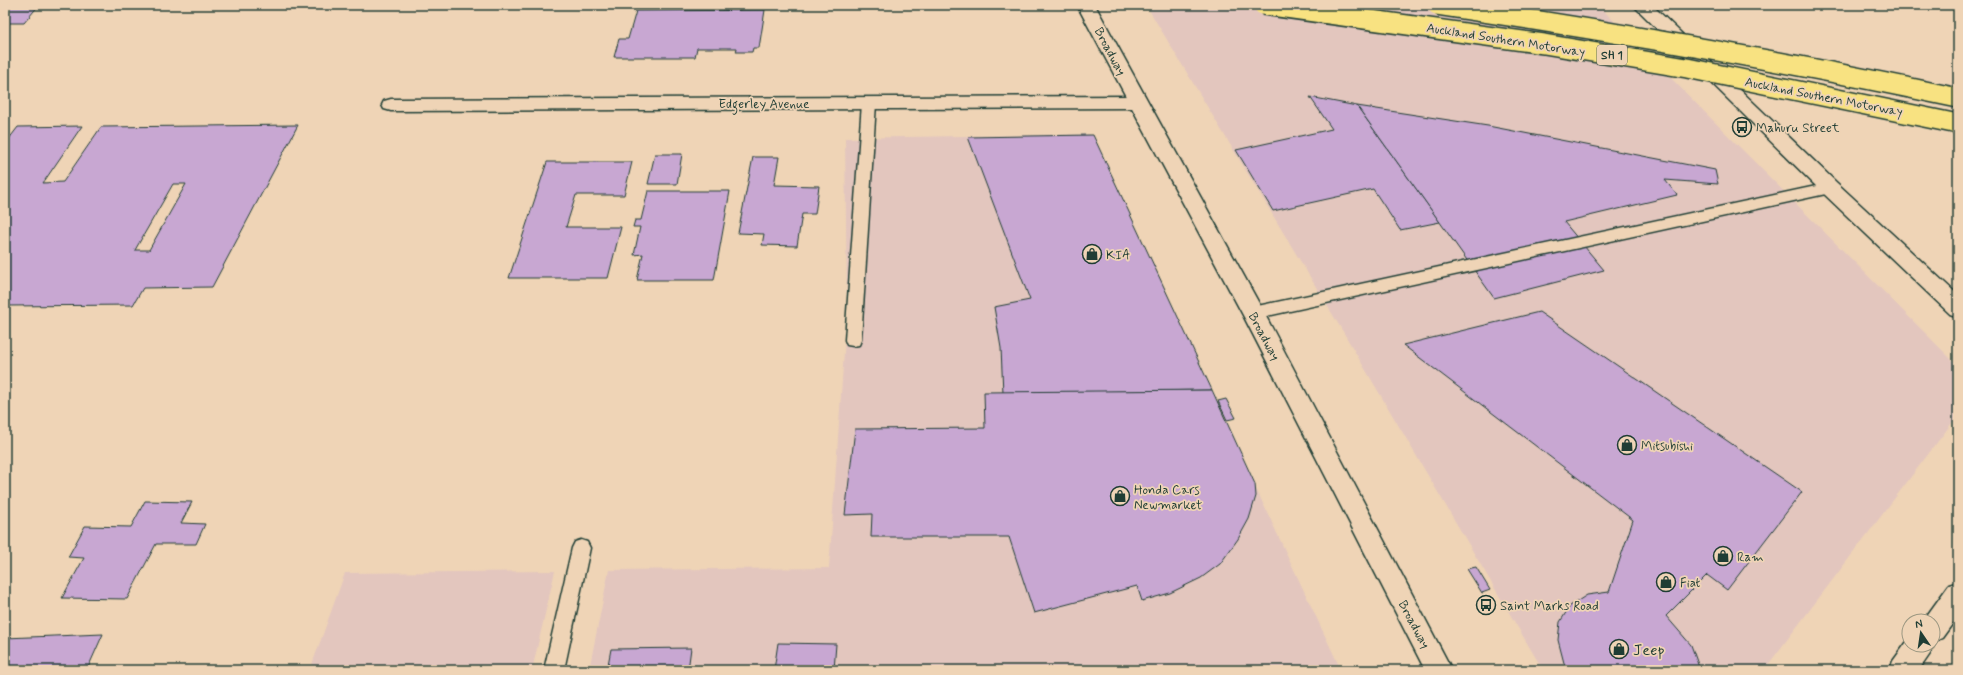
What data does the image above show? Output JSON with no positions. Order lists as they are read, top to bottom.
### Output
{
  "streets": {
    "highway": ["Auckland Southern Motorway", "SH 1"],
    "street": ["Broadway", "Edgerley Avenue"]
  },
  "crossings": [
    ["Broadway", "Edgerley Avenue"]
  ],
  "places": {
    "bus stop": ["Mahuru Street", "Saint Marks Road"],
    "shop": [
      "KIA",
      "Mitsubishi",
      "Honda Cars Newmarket",
      "Ram",
      "Fiat",
      "Jeep"
    ]
  },
  "north": "top"
}
